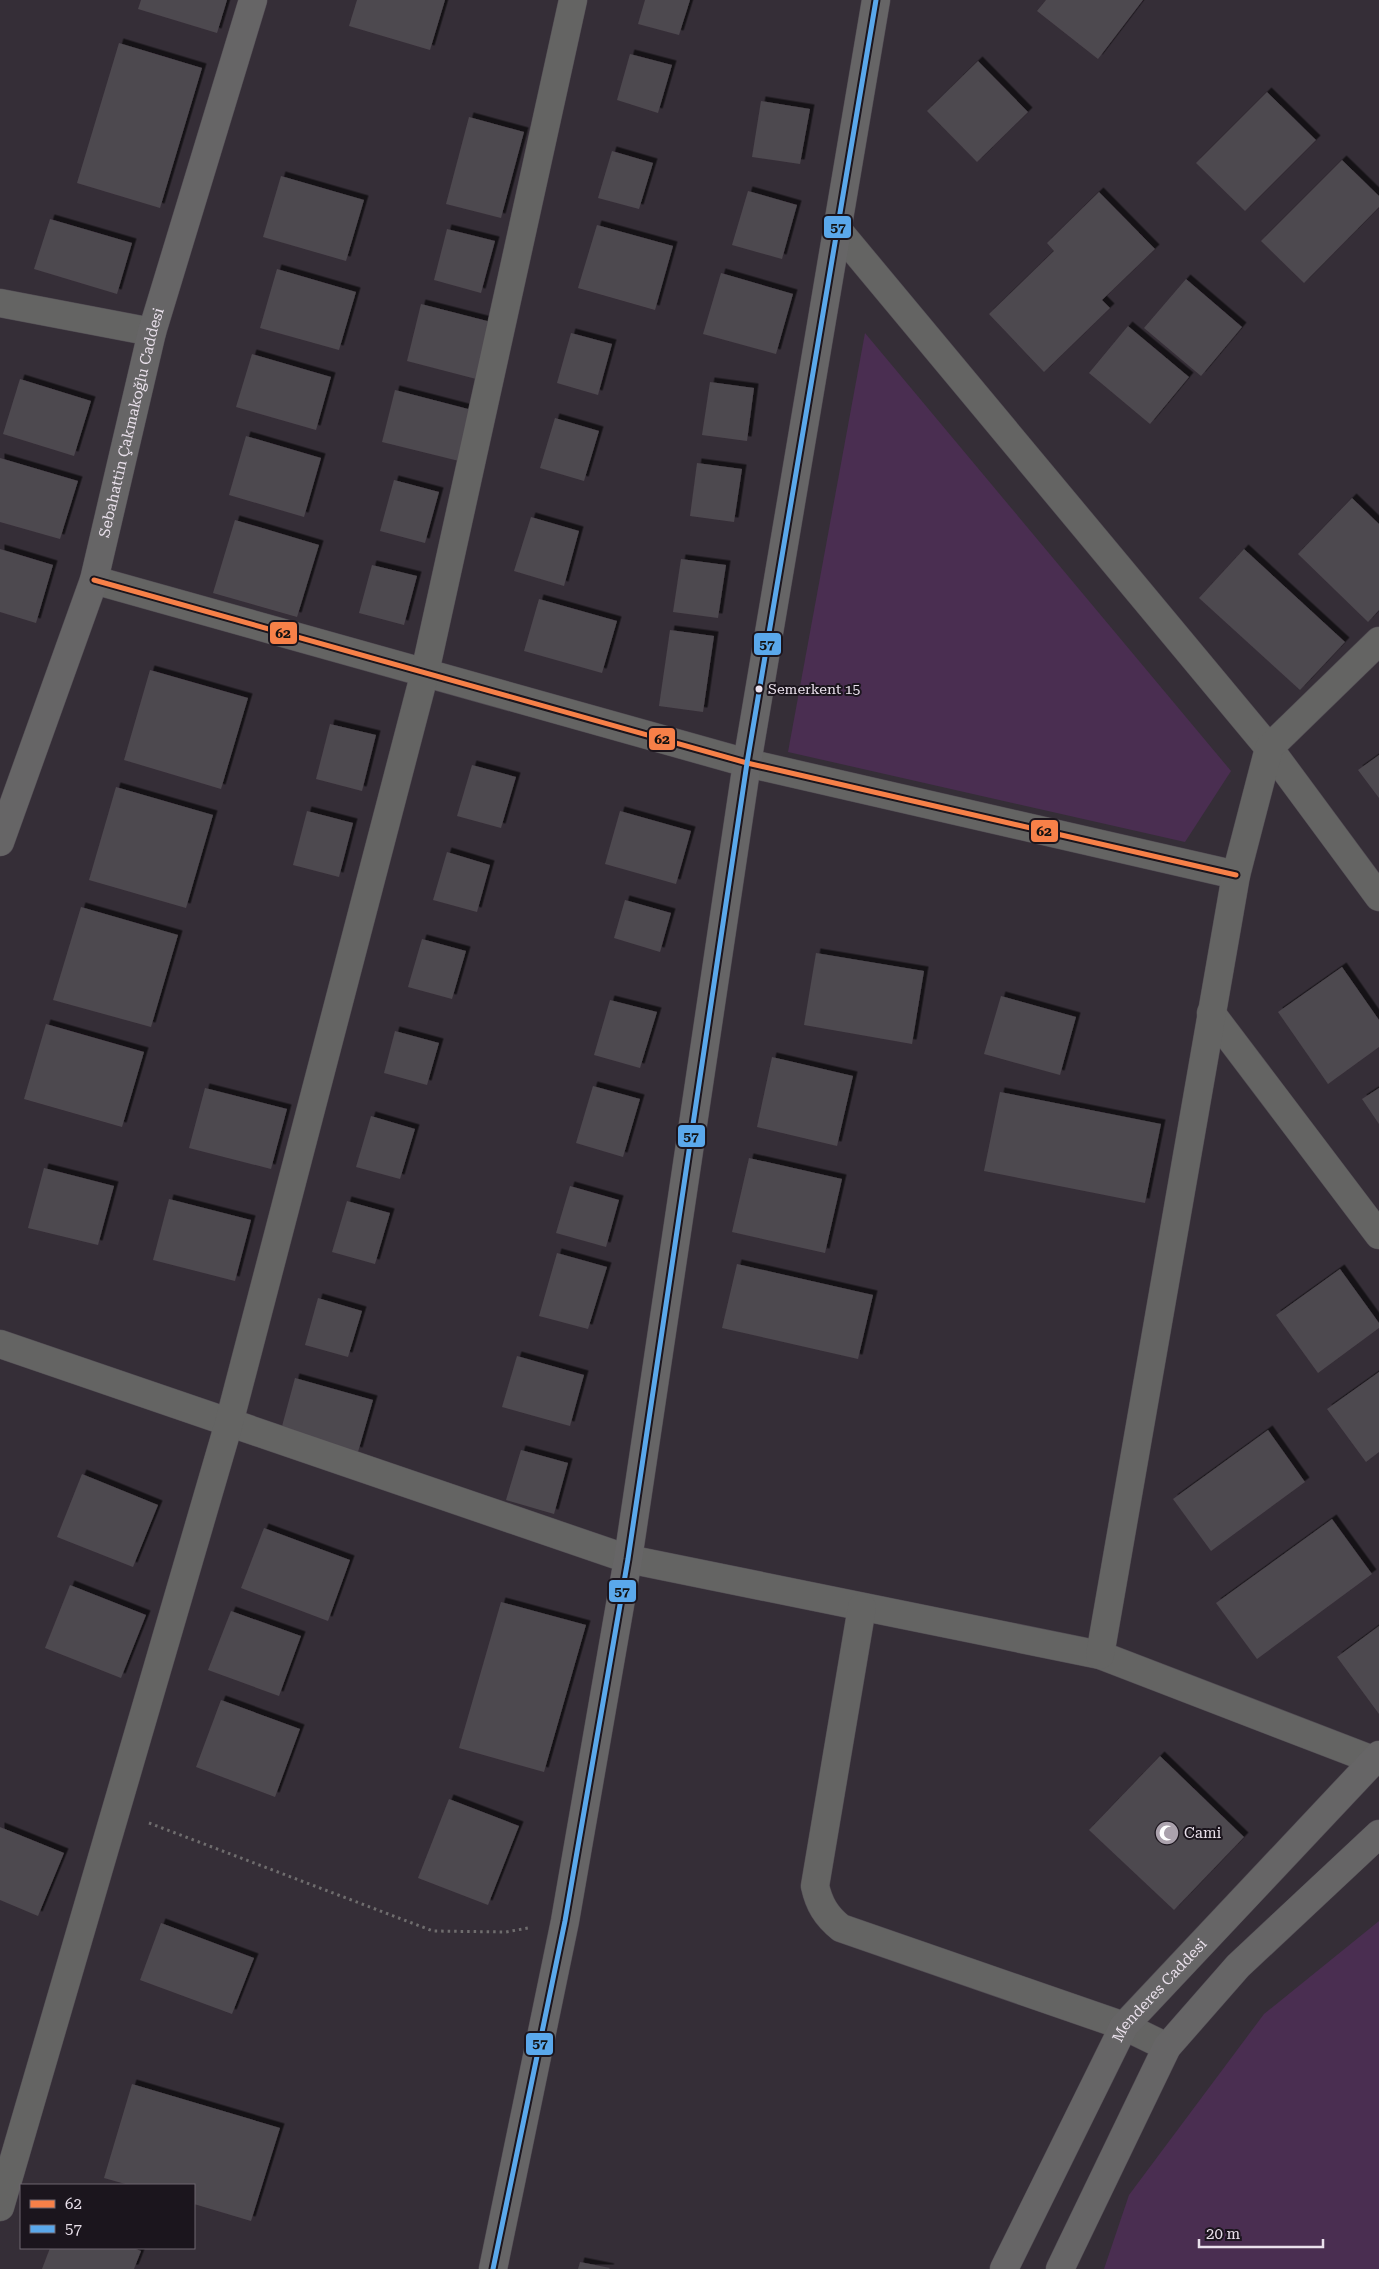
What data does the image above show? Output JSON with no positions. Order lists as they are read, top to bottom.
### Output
{
  "streets": {
    "main road": ["Sebahattin Çakmakoğlu Caddesi", "Menderes Caddesi"]
  },
  "places": {
    "other": ["Semerkent 15"],
    "mosque": ["Cami"]
  },
  "lines": ["transit line 57", "transit line 62"],
  "legend": ["62", "57"],
  "scale_bar": "20 m"
}
